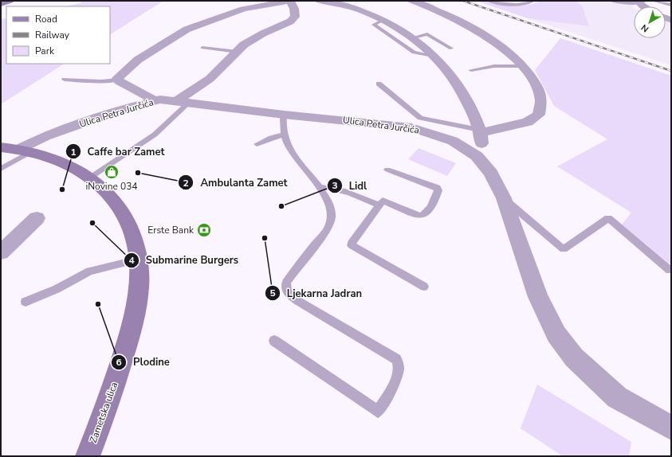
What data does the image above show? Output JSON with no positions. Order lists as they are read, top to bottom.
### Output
{
  "streets": {
    "main road": ["Zametska ulica"],
    "street": ["Ulica Petra Jurčića"]
  },
  "crossings": [
    ["Ulica Petra Jurčića", "Zametska ulica"]
  ],
  "places": {
    "shop": ["iNovine 034"],
    "other": [
      "Ambulanta Zamet",
      "Caffe bar Zamet",
      "Lidl",
      "Submarine Burgers",
      "Ljekarna Jadran",
      "Plodine"
    ],
    "bank": ["Erste Bank"]
  },
  "legend": ["Road", "Railway", "Park"],
  "north": "bottom left"
}
